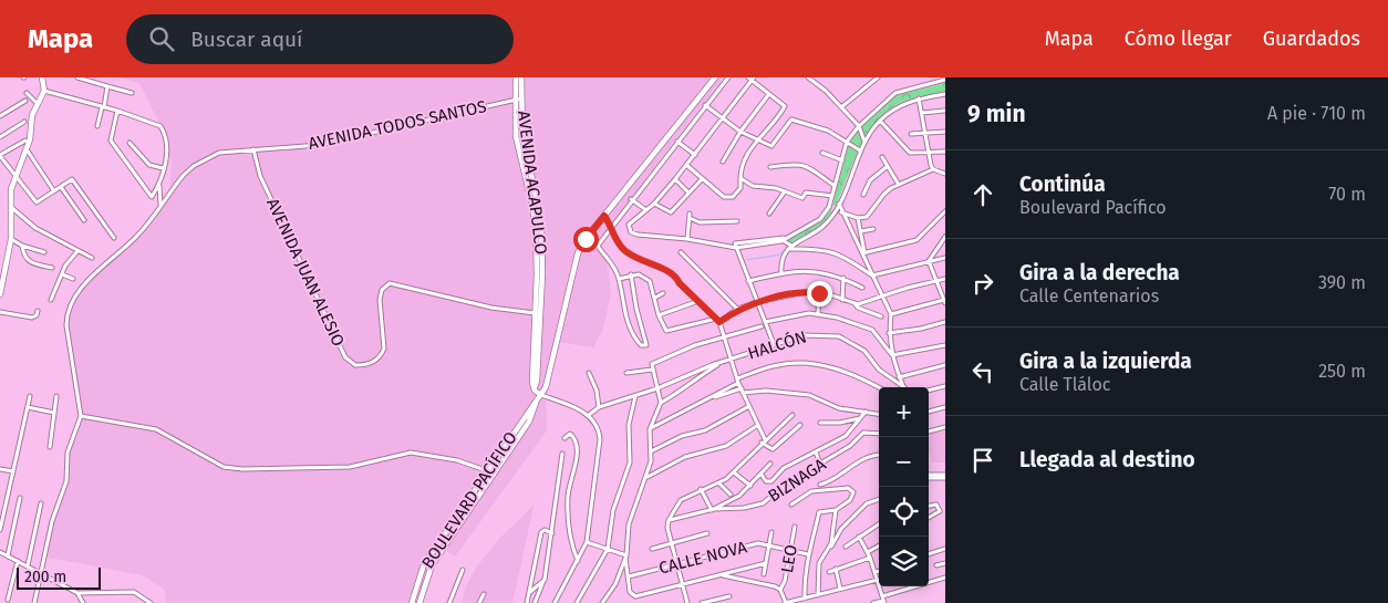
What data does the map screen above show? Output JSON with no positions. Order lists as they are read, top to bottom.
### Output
{
  "streets": {
    "main road": ["AVENIDA ACAPULCO", "BOULEVARD PACÍFICO"],
    "street": [
      "AVENIDA TODOS SANTOS",
      "AVENIDA JUAN ALESIO",
      "HALCÓN",
      "BIZNAGA",
      "CALLE NOVA",
      "LEO"
    ]
  },
  "crossings": [
    ["AVENIDA TODOS SANTOS", "AVENIDA ACAPULCO"],
    ["AVENIDA TODOS SANTOS", "AVENIDA JUAN ALESIO"],
    ["AVENIDA ACAPULCO", "AVENIDA JUAN ALESIO"],
    ["AVENIDA ACAPULCO", "BOULEVARD PACÍFICO"],
    ["CALLE NOVA", "LEO"]
  ],
  "scale_bar": "200 m",
  "page": {
    "header": "Mapa",
    "search": "Buscar aquí",
    "nav": ["Mapa", "Cómo llegar", "Guardados"],
    "heading": ["9 min", "A pie · 710 m"],
    "list": [
      ["Continúa", "Boulevard Pacífico", "70 m"],
      ["Gira a la derecha", "Calle Centenarios", "390 m"],
      ["Gira a la izquierda", "Calle Tláloc", "250 m"],
      "Llegada al destino"
    ],
    "map_buttons": ["+", "−"],
    "scale": "200 m"
  }
}
